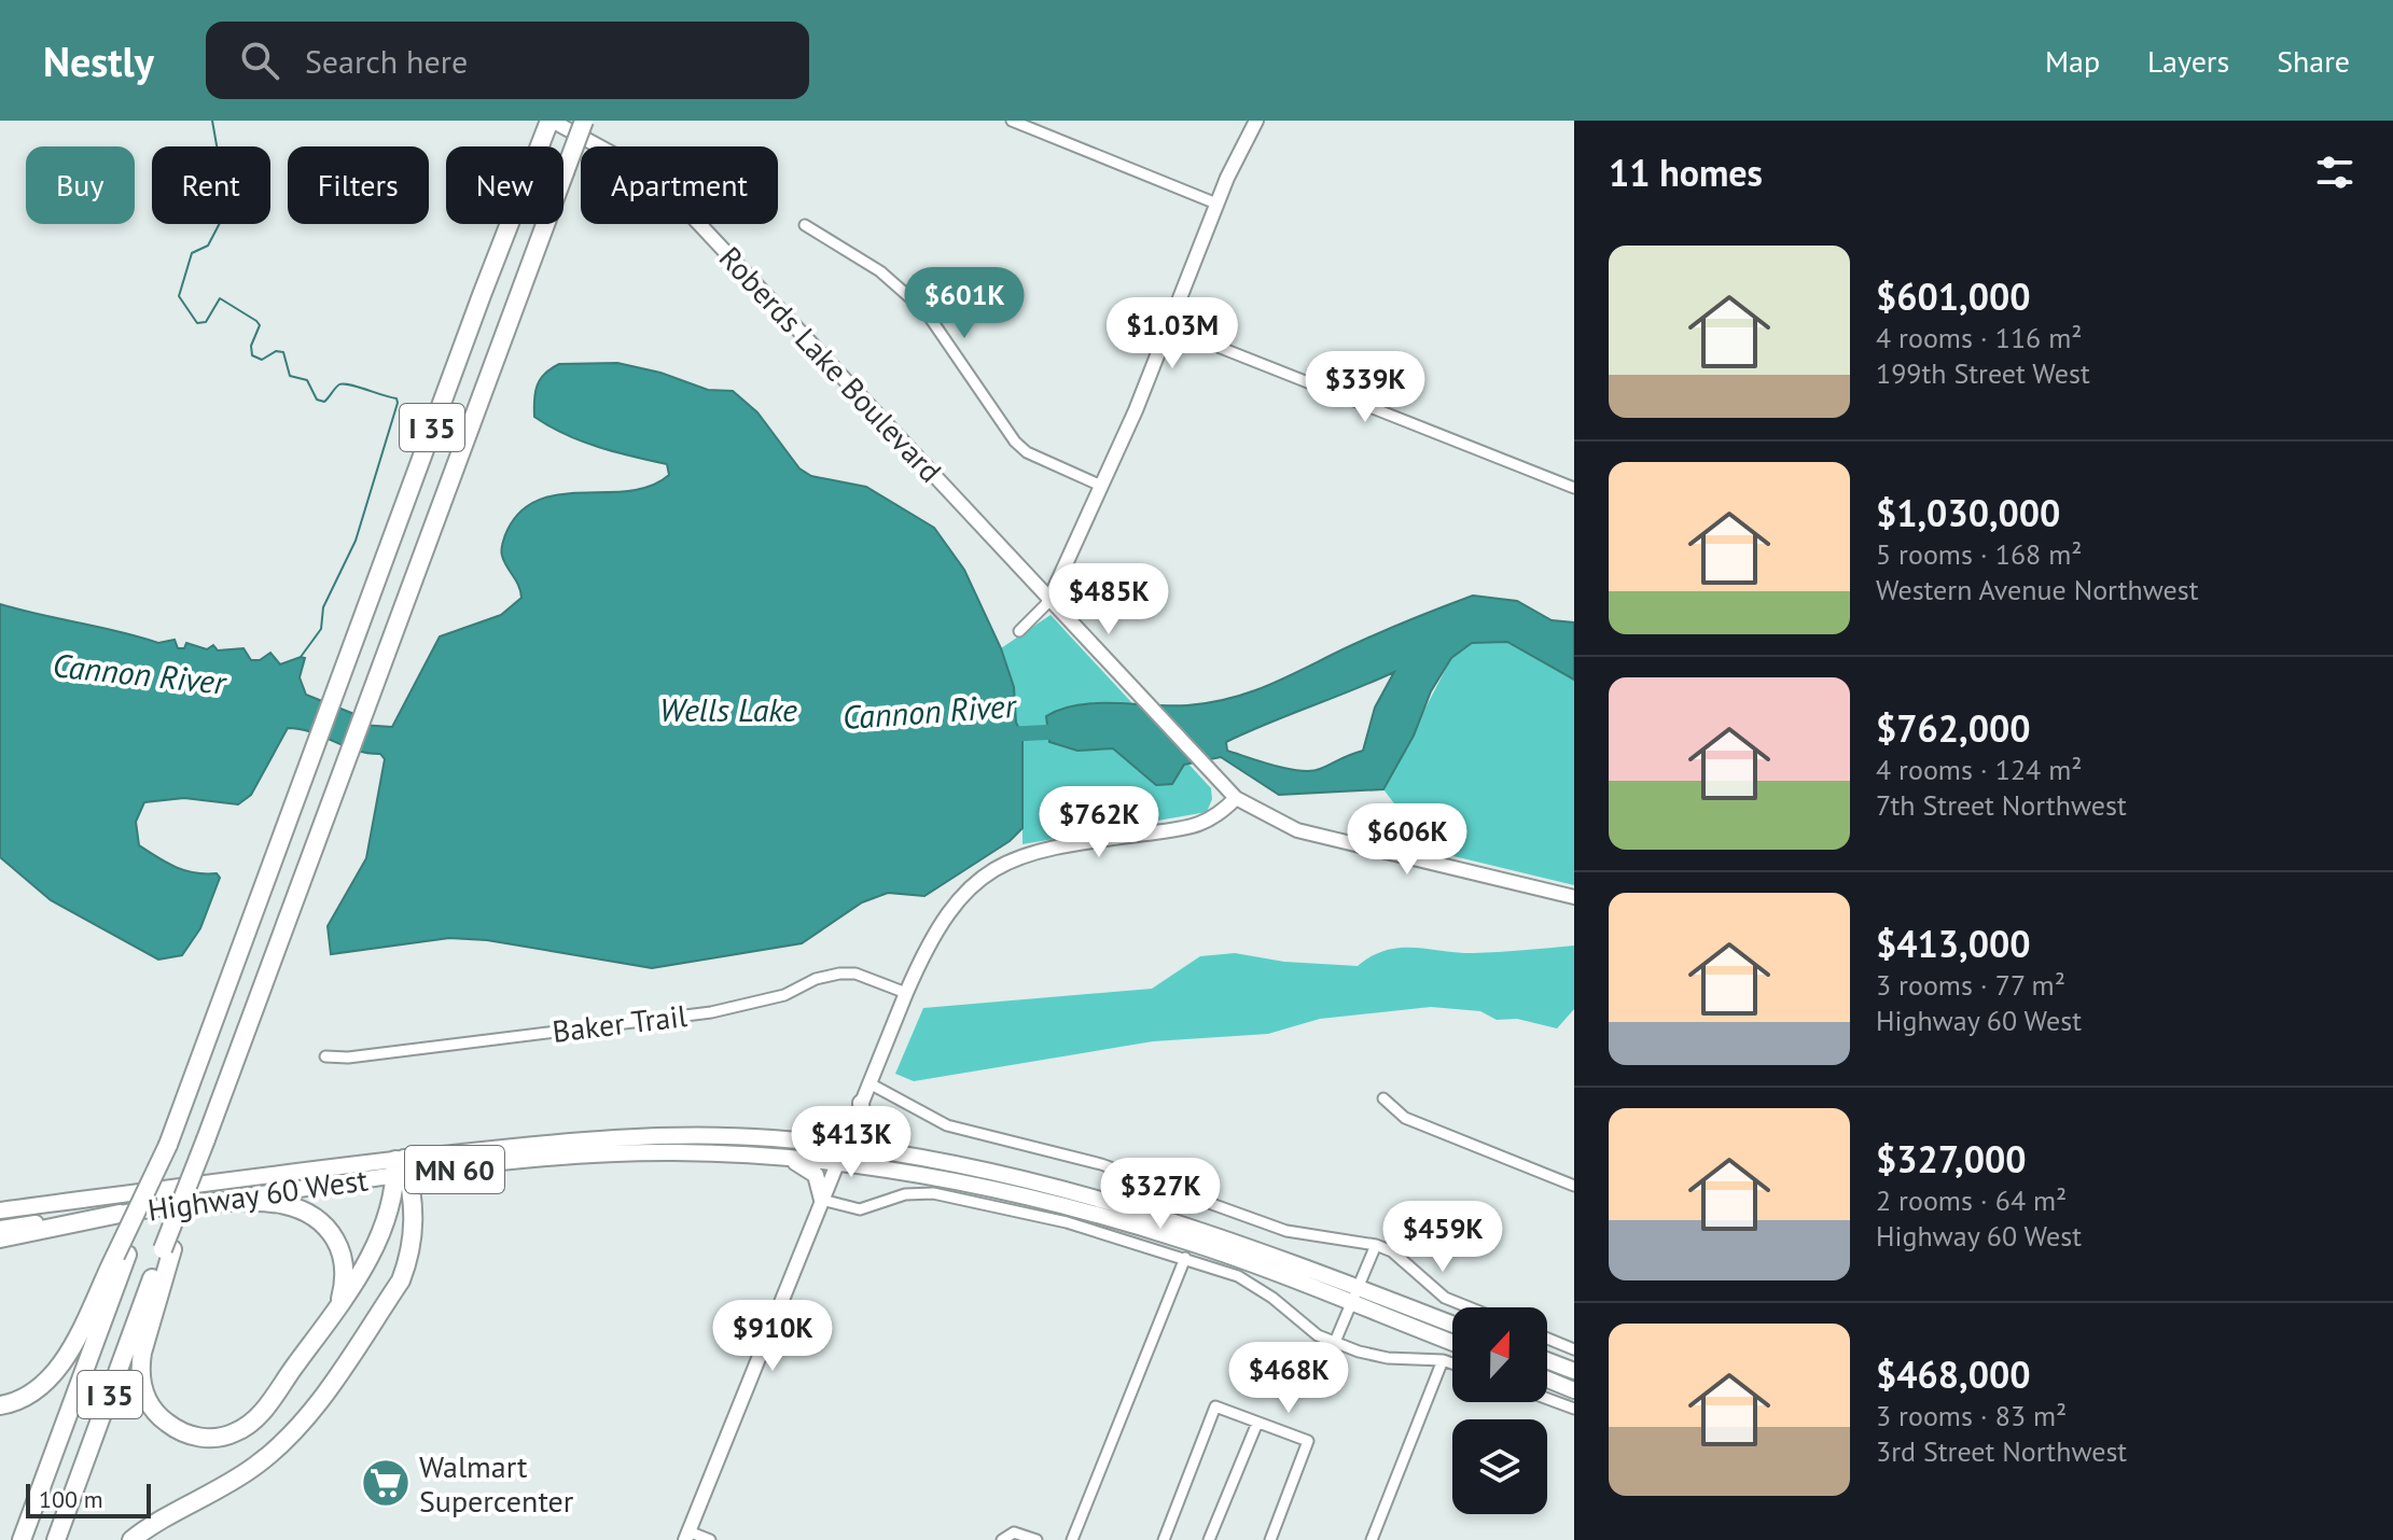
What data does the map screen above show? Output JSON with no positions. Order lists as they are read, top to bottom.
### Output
{
  "streets": {
    "highway": ["I 35"],
    "main road": ["MN 60", "Highway 60 West"],
    "street": ["Roberds Lake Boulevard", "Baker Trail"]
  },
  "crossings": [
    ["Roberds Lake Boulevard", "I 35"]
  ],
  "water": ["Cannon River", "Wells Lake"],
  "places": {
    "supermarket": ["Walmart Supercenter"]
  },
  "scale_bar": "100 m",
  "north": "top",
  "page": {
    "header": "Nestly",
    "search": "Search here",
    "nav": ["Map", "Layers", "Share"],
    "heading": "11 homes",
    "chip": [
      "Buy",
      "Rent",
      "Filters",
      "New",
      "Apartment"
    ],
    "list": [
      {
        "name": "$601,000",
        "note": "4 rooms · 116 m² · 199th Street West"
      },
      {
        "name": "$1,030,000",
        "note": "5 rooms · 168 m² · Western Avenue Northwest"
      },
      {
        "name": "$762,000",
        "note": "4 rooms · 124 m² · 7th Street Northwest"
      },
      {
        "name": "$413,000",
        "note": "3 rooms · 77 m² · Highway 60 West"
      },
      {
        "name": "$327,000",
        "note": "2 rooms · 64 m² · Highway 60 West"
      },
      {
        "name": "$468,000",
        "note": "3 rooms · 83 m² · 3rd Street Northwest"
      }
    ],
    "price": [
      "$601K",
      "$1.03M",
      "$339K",
      "$485K",
      "$762K",
      "$606K",
      "$413K",
      "$327K",
      "$459K",
      "$910K",
      "$468K"
    ],
    "scale": "100 m"
  }
}
